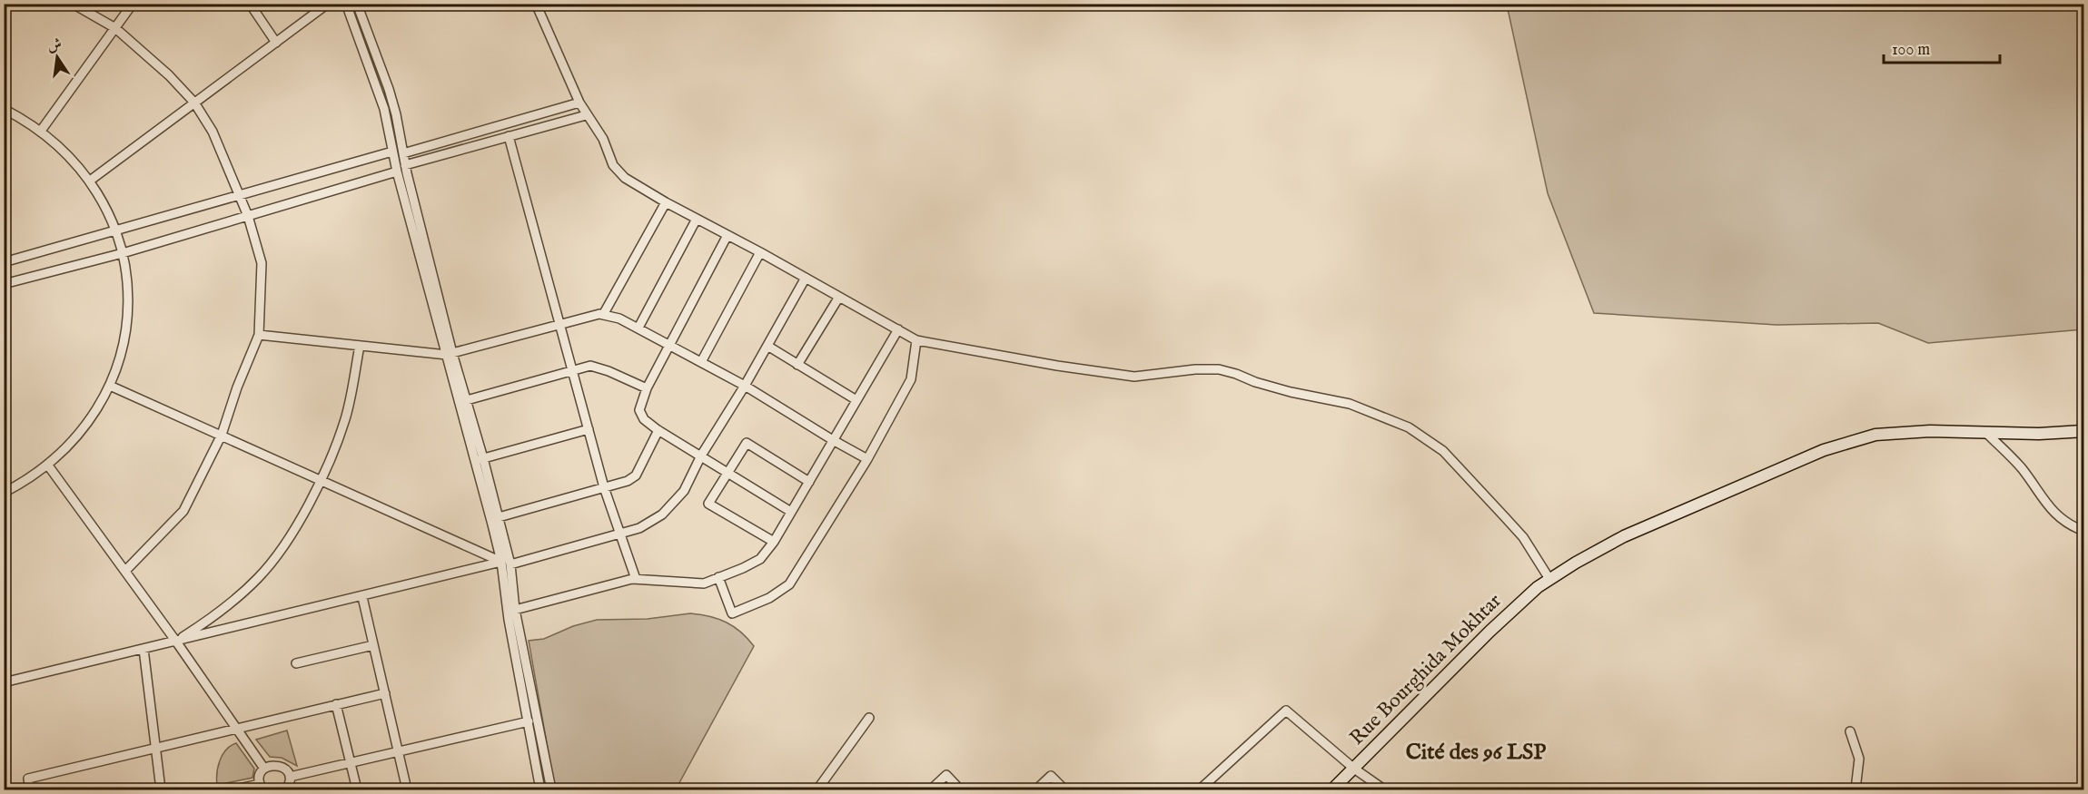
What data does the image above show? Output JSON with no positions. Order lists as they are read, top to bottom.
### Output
{
  "streets": {
    "main road": ["Rue Bourghida Mokhtar"]
  },
  "districts": ["Cité des 96 LSP"],
  "scale_bar": "100 m",
  "north": "top"
}
